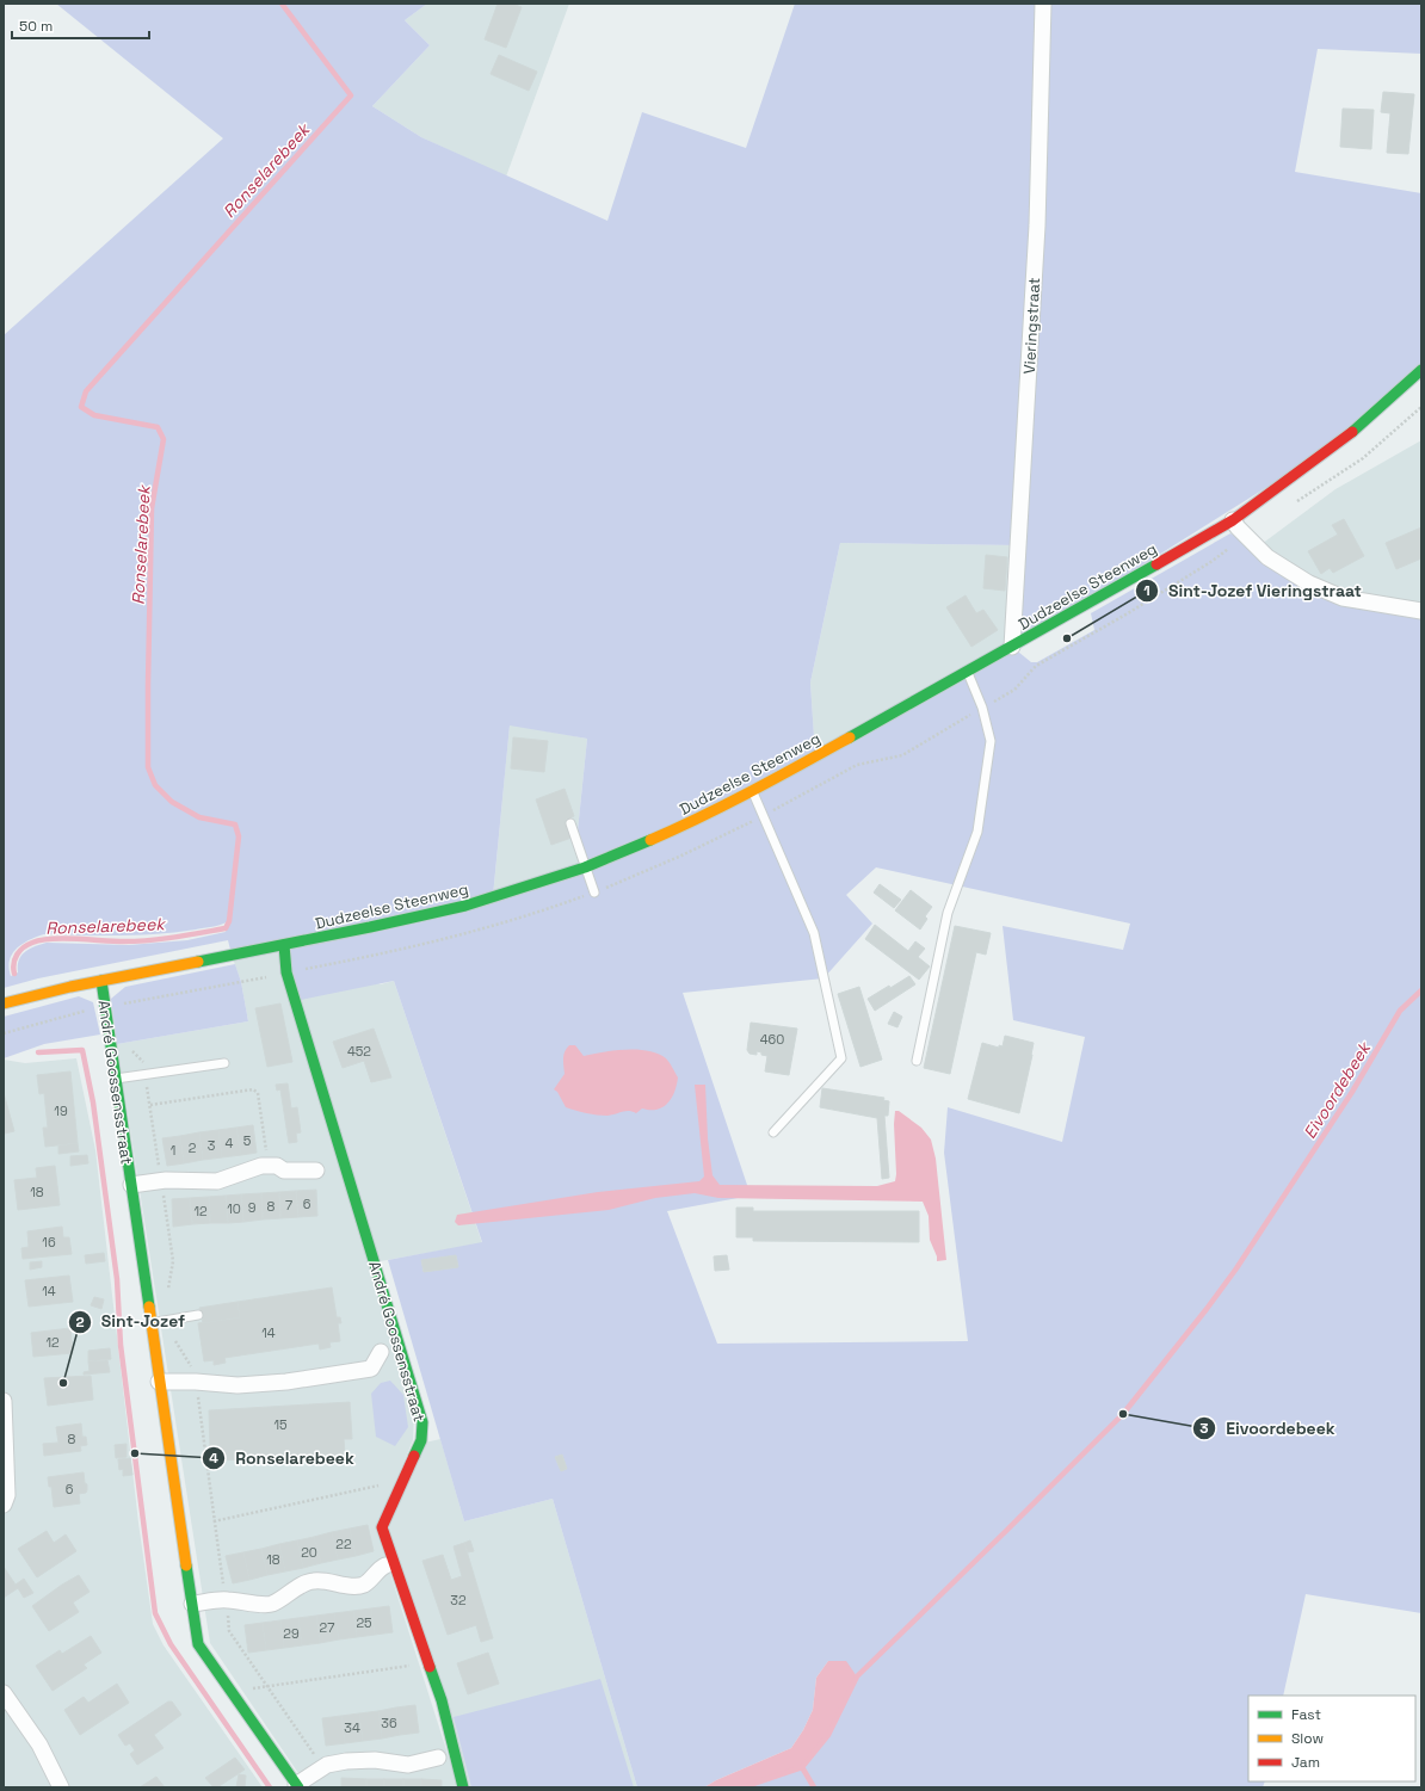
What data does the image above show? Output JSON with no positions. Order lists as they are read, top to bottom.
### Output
{
  "streets": {
    "street": ["Vieringstraat", "Dudzeelse Steenweg", "André Goossensstraat"]
  },
  "crossings": [
    ["Vieringstraat", "Dudzeelse Steenweg"],
    ["Dudzeelse Steenweg", "André Goossensstraat"]
  ],
  "water": ["Ronselarebeek", "Eivoordebeek"],
  "places": [
    "Sint-Jozef Vieringstraat",
    "Sint-Jozef",
    "Eivoordebeek",
    "Ronselarebeek"
  ],
  "house_numbers": [
    "460",
    "452",
    "19",
    "5",
    "4",
    "3",
    "2",
    "1",
    "18",
    "6",
    "7",
    "8",
    "9",
    "10",
    "12",
    "16",
    "14",
    "14",
    "12",
    "15",
    "8",
    "6",
    "22",
    "20",
    "18",
    "32",
    "25",
    "27",
    "29",
    "36",
    "34"
  ],
  "legend": ["Fast", "Slow", "Jam"],
  "scale_bar": "50 m"
}
